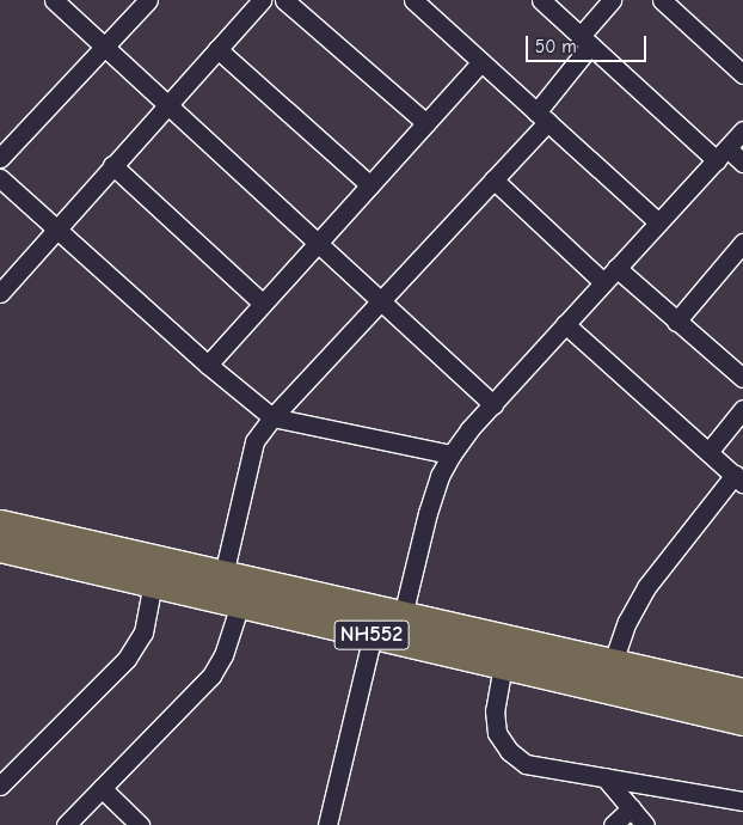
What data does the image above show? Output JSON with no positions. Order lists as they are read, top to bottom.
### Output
{
  "streets": {
    "highway": ["NH552"]
  },
  "scale_bar": "50 m"
}
